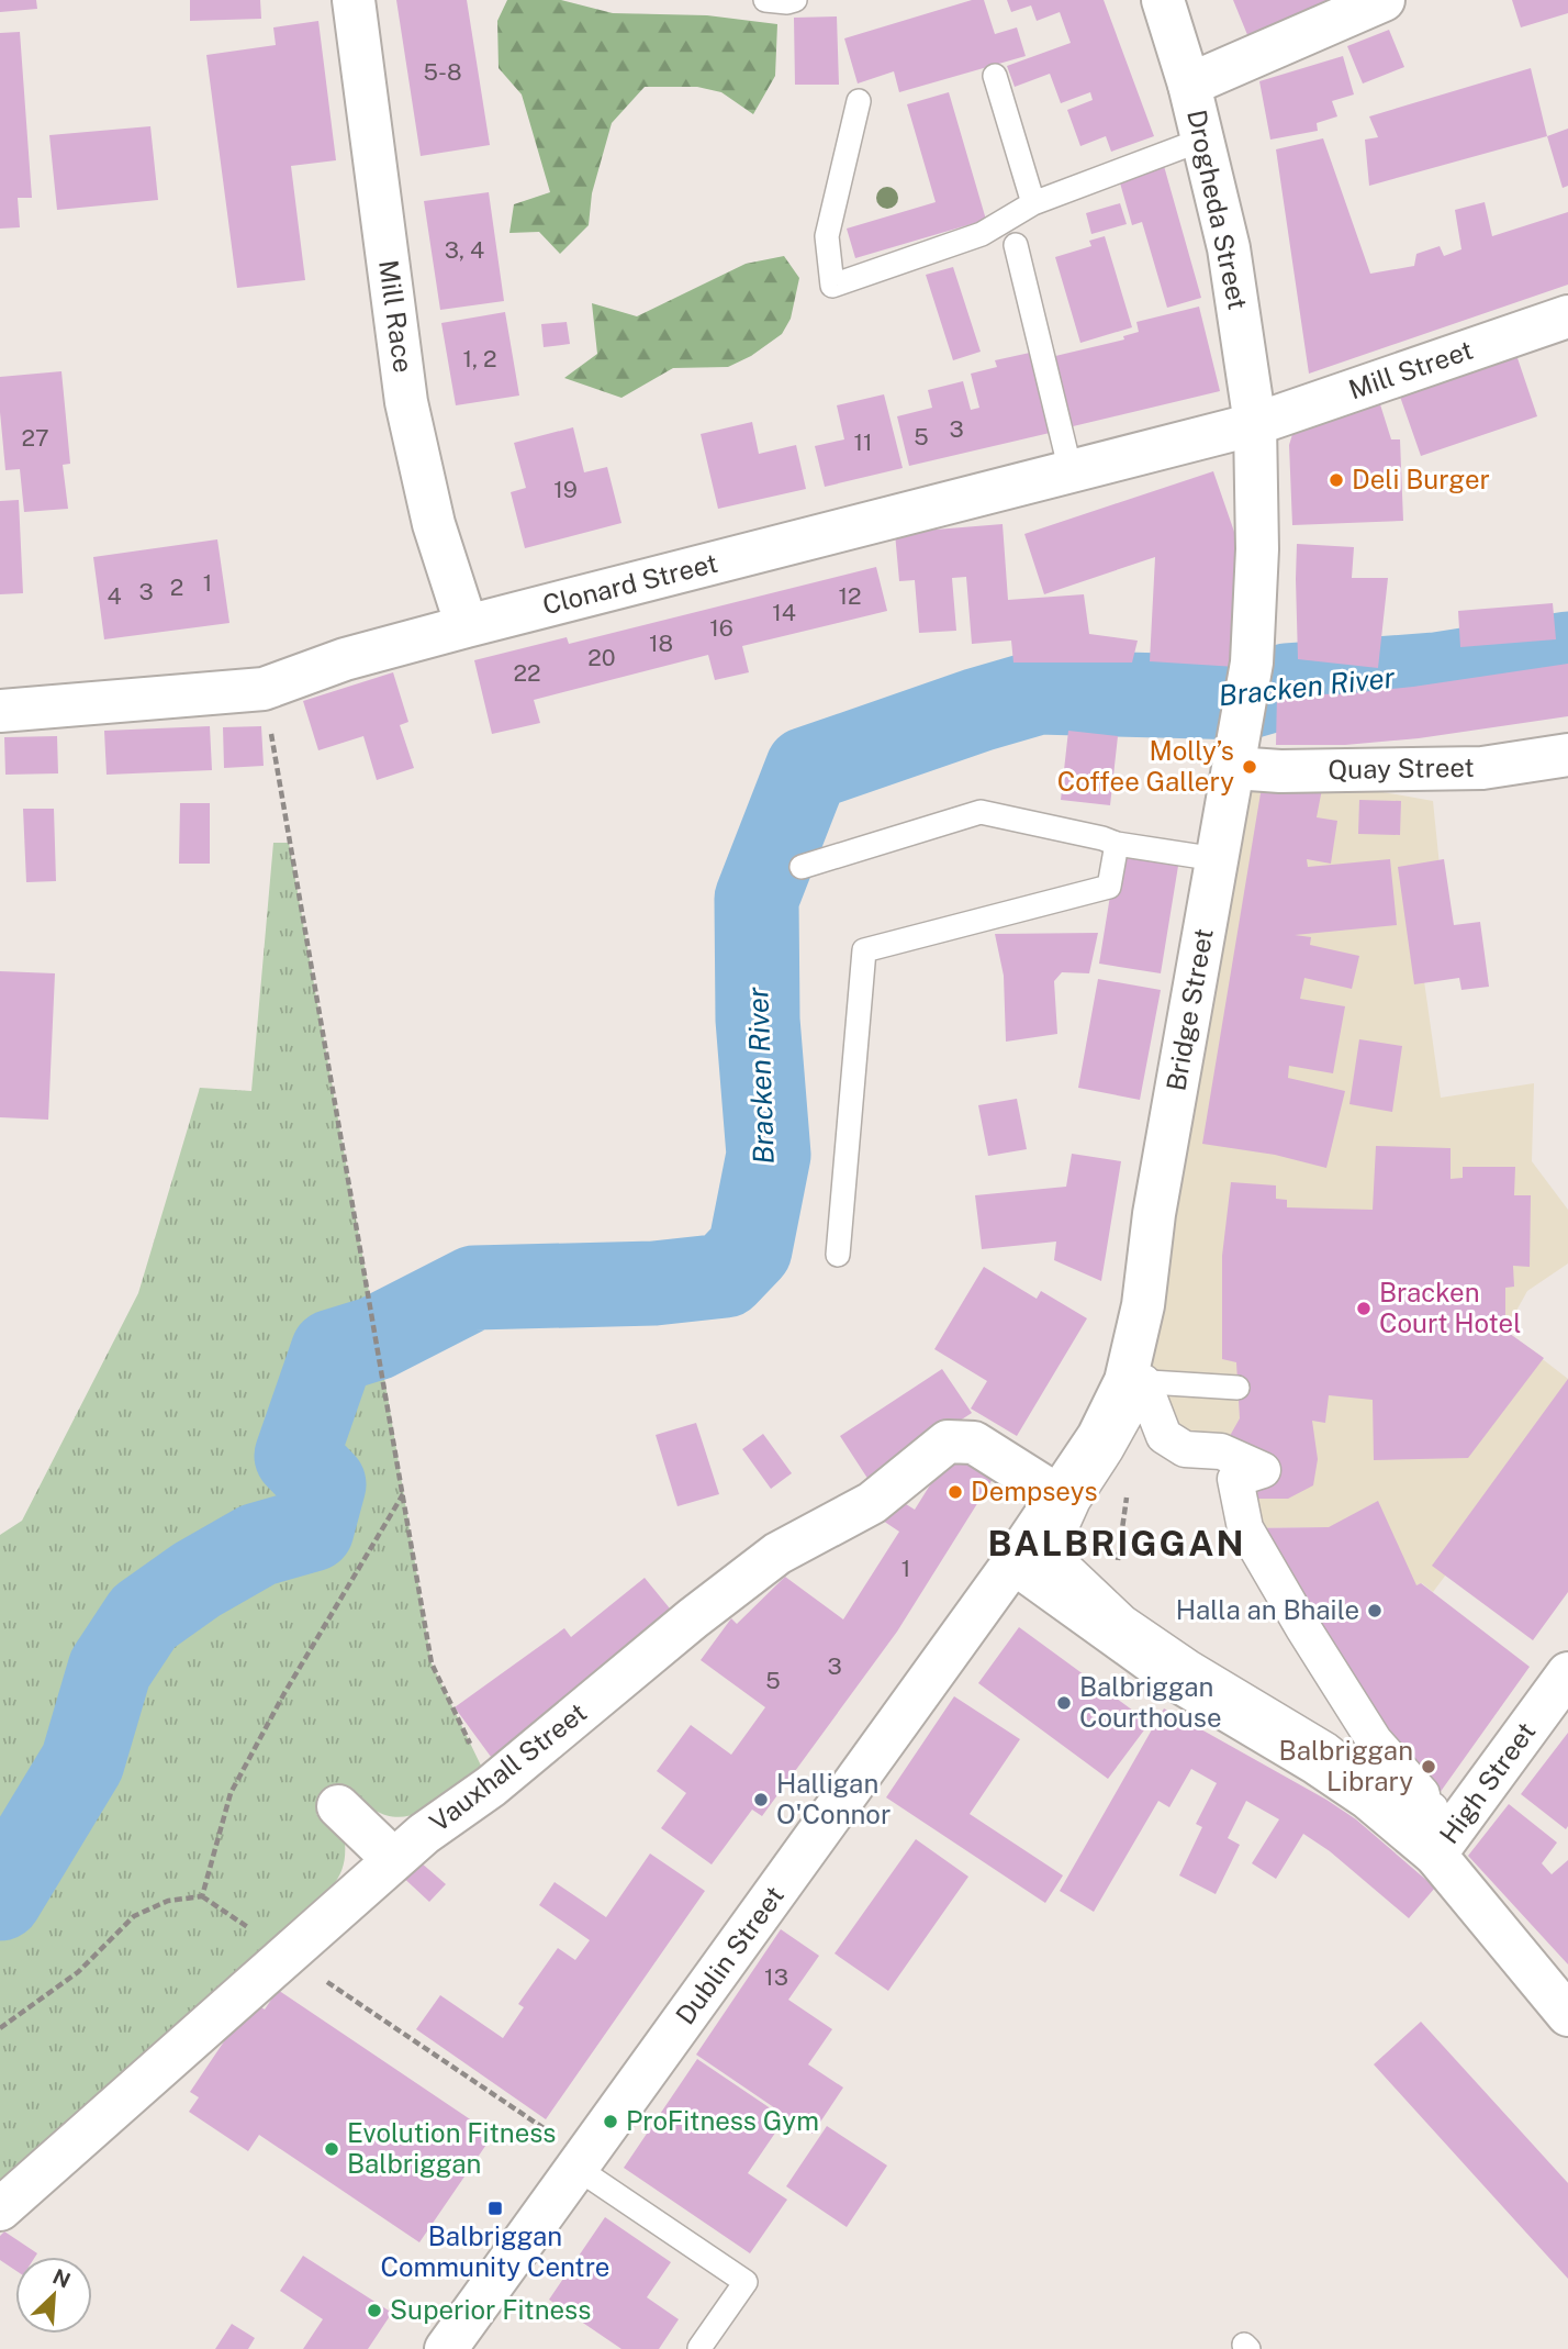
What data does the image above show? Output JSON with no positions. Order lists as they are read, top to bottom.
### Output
{
  "streets": {
    "street": [
      "Drogheda Street",
      "Mill Race",
      "Mill Street",
      "Clonard Street",
      "Quay Street",
      "Bridge Street",
      "Vauxhall Street",
      "High Street",
      "Dublin Street"
    ]
  },
  "crossings": [
    ["Drogheda Street", "Mill Street"],
    ["Drogheda Street", "Clonard Street"],
    ["Drogheda Street", "Bridge Street"],
    ["Mill Race", "Clonard Street"],
    ["Mill Street", "Clonard Street"],
    ["Mill Street", "Bridge Street"],
    ["Clonard Street", "Bridge Street"],
    ["Quay Street", "Bridge Street"],
    ["Bridge Street", "Vauxhall Street"],
    ["Bridge Street", "Dublin Street"]
  ],
  "districts": ["BALBRIGGAN"],
  "water": ["Bracken River"],
  "places": {
    "other": [
      "Deli Burger",
      "Molly’s Coffee Gallery",
      "Bracken Court Hotel",
      "Dempseys",
      "Halla an Bhaile",
      "Balbriggan Courthouse",
      "Balbriggan Library",
      "Halligan O'Connor",
      "ProFitness Gym",
      "Evolution Fitness Balbriggan",
      "Superior Fitness"
    ],
    "transit": ["Balbriggan Community Centre"]
  },
  "house_numbers": [
    "5-8",
    "3, 4",
    "1, 2",
    "3",
    "5",
    "27",
    "11",
    "19",
    "1",
    "2",
    "3",
    "4",
    "12",
    "14",
    "16",
    "18",
    "20",
    "22",
    "1",
    "3",
    "5",
    "13"
  ],
  "north": "top right"
}
